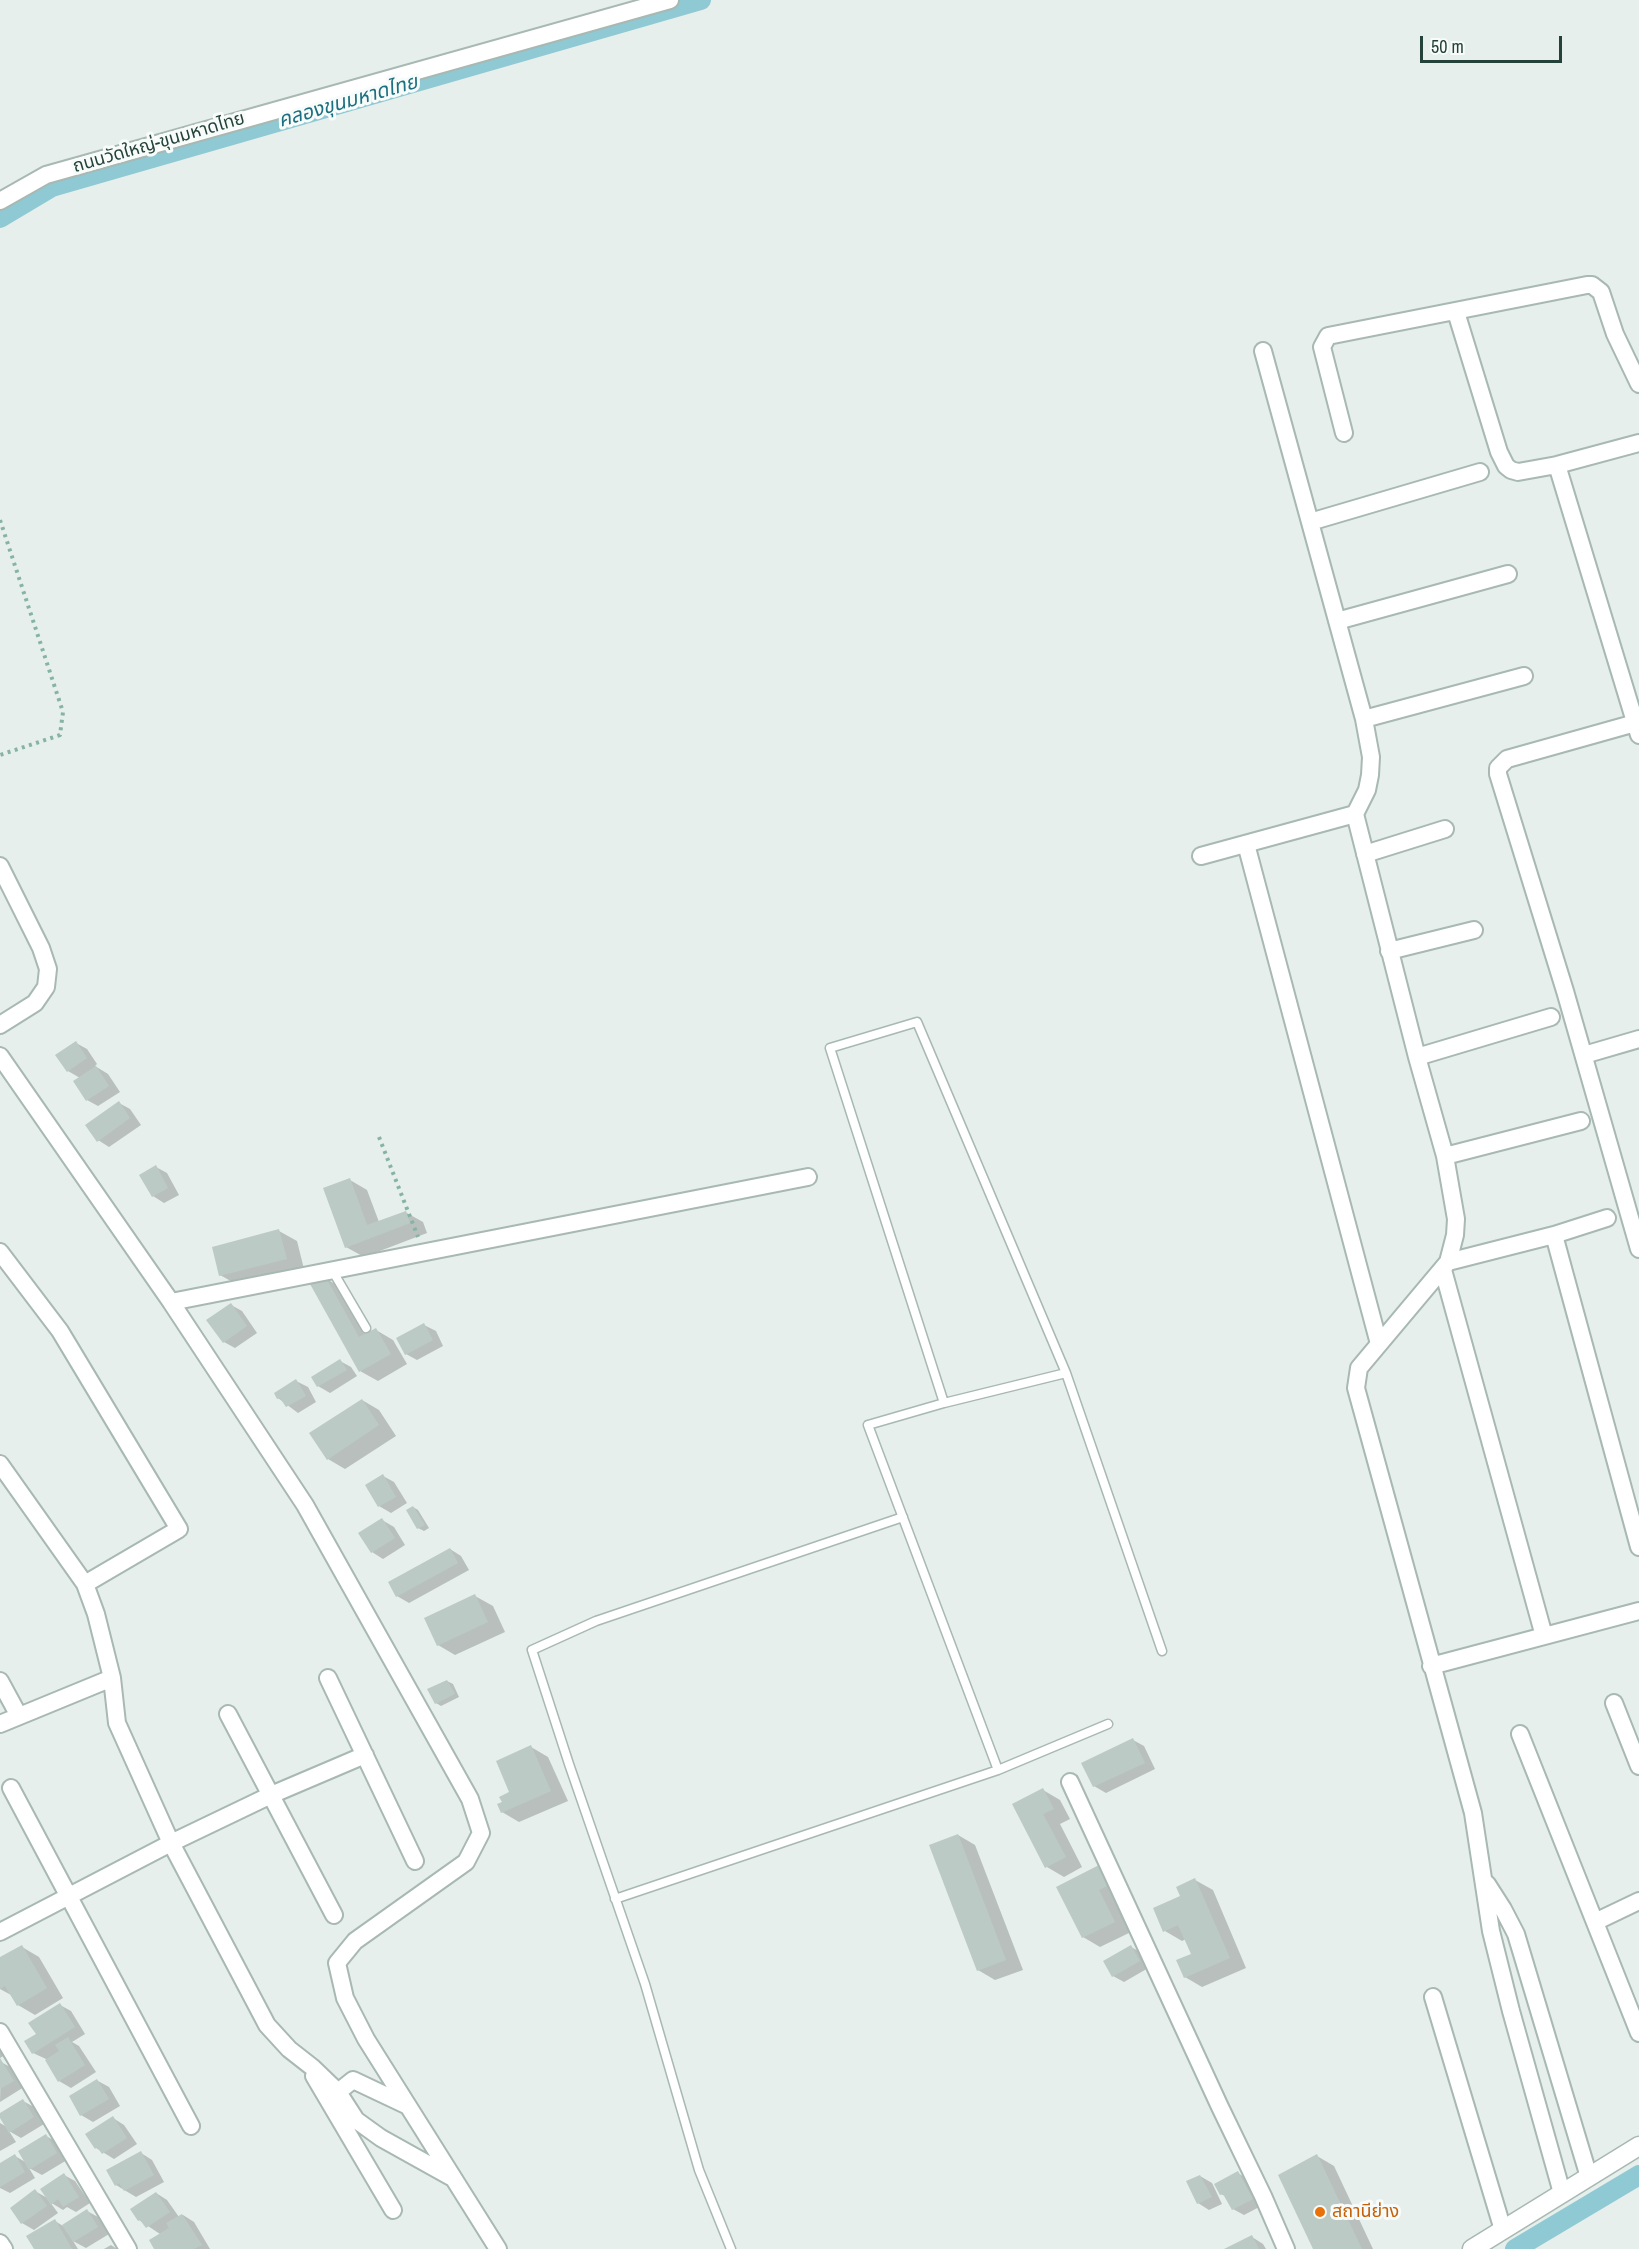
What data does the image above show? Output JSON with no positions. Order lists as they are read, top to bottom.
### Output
{
  "streets": {
    "street": ["ถนนวัดใหญ่-ขุนมหาดไทย"]
  },
  "water": ["คลองขุนมหาดไทย"],
  "places": ["สถานีย่าง"],
  "scale_bar": "50 m"
}
